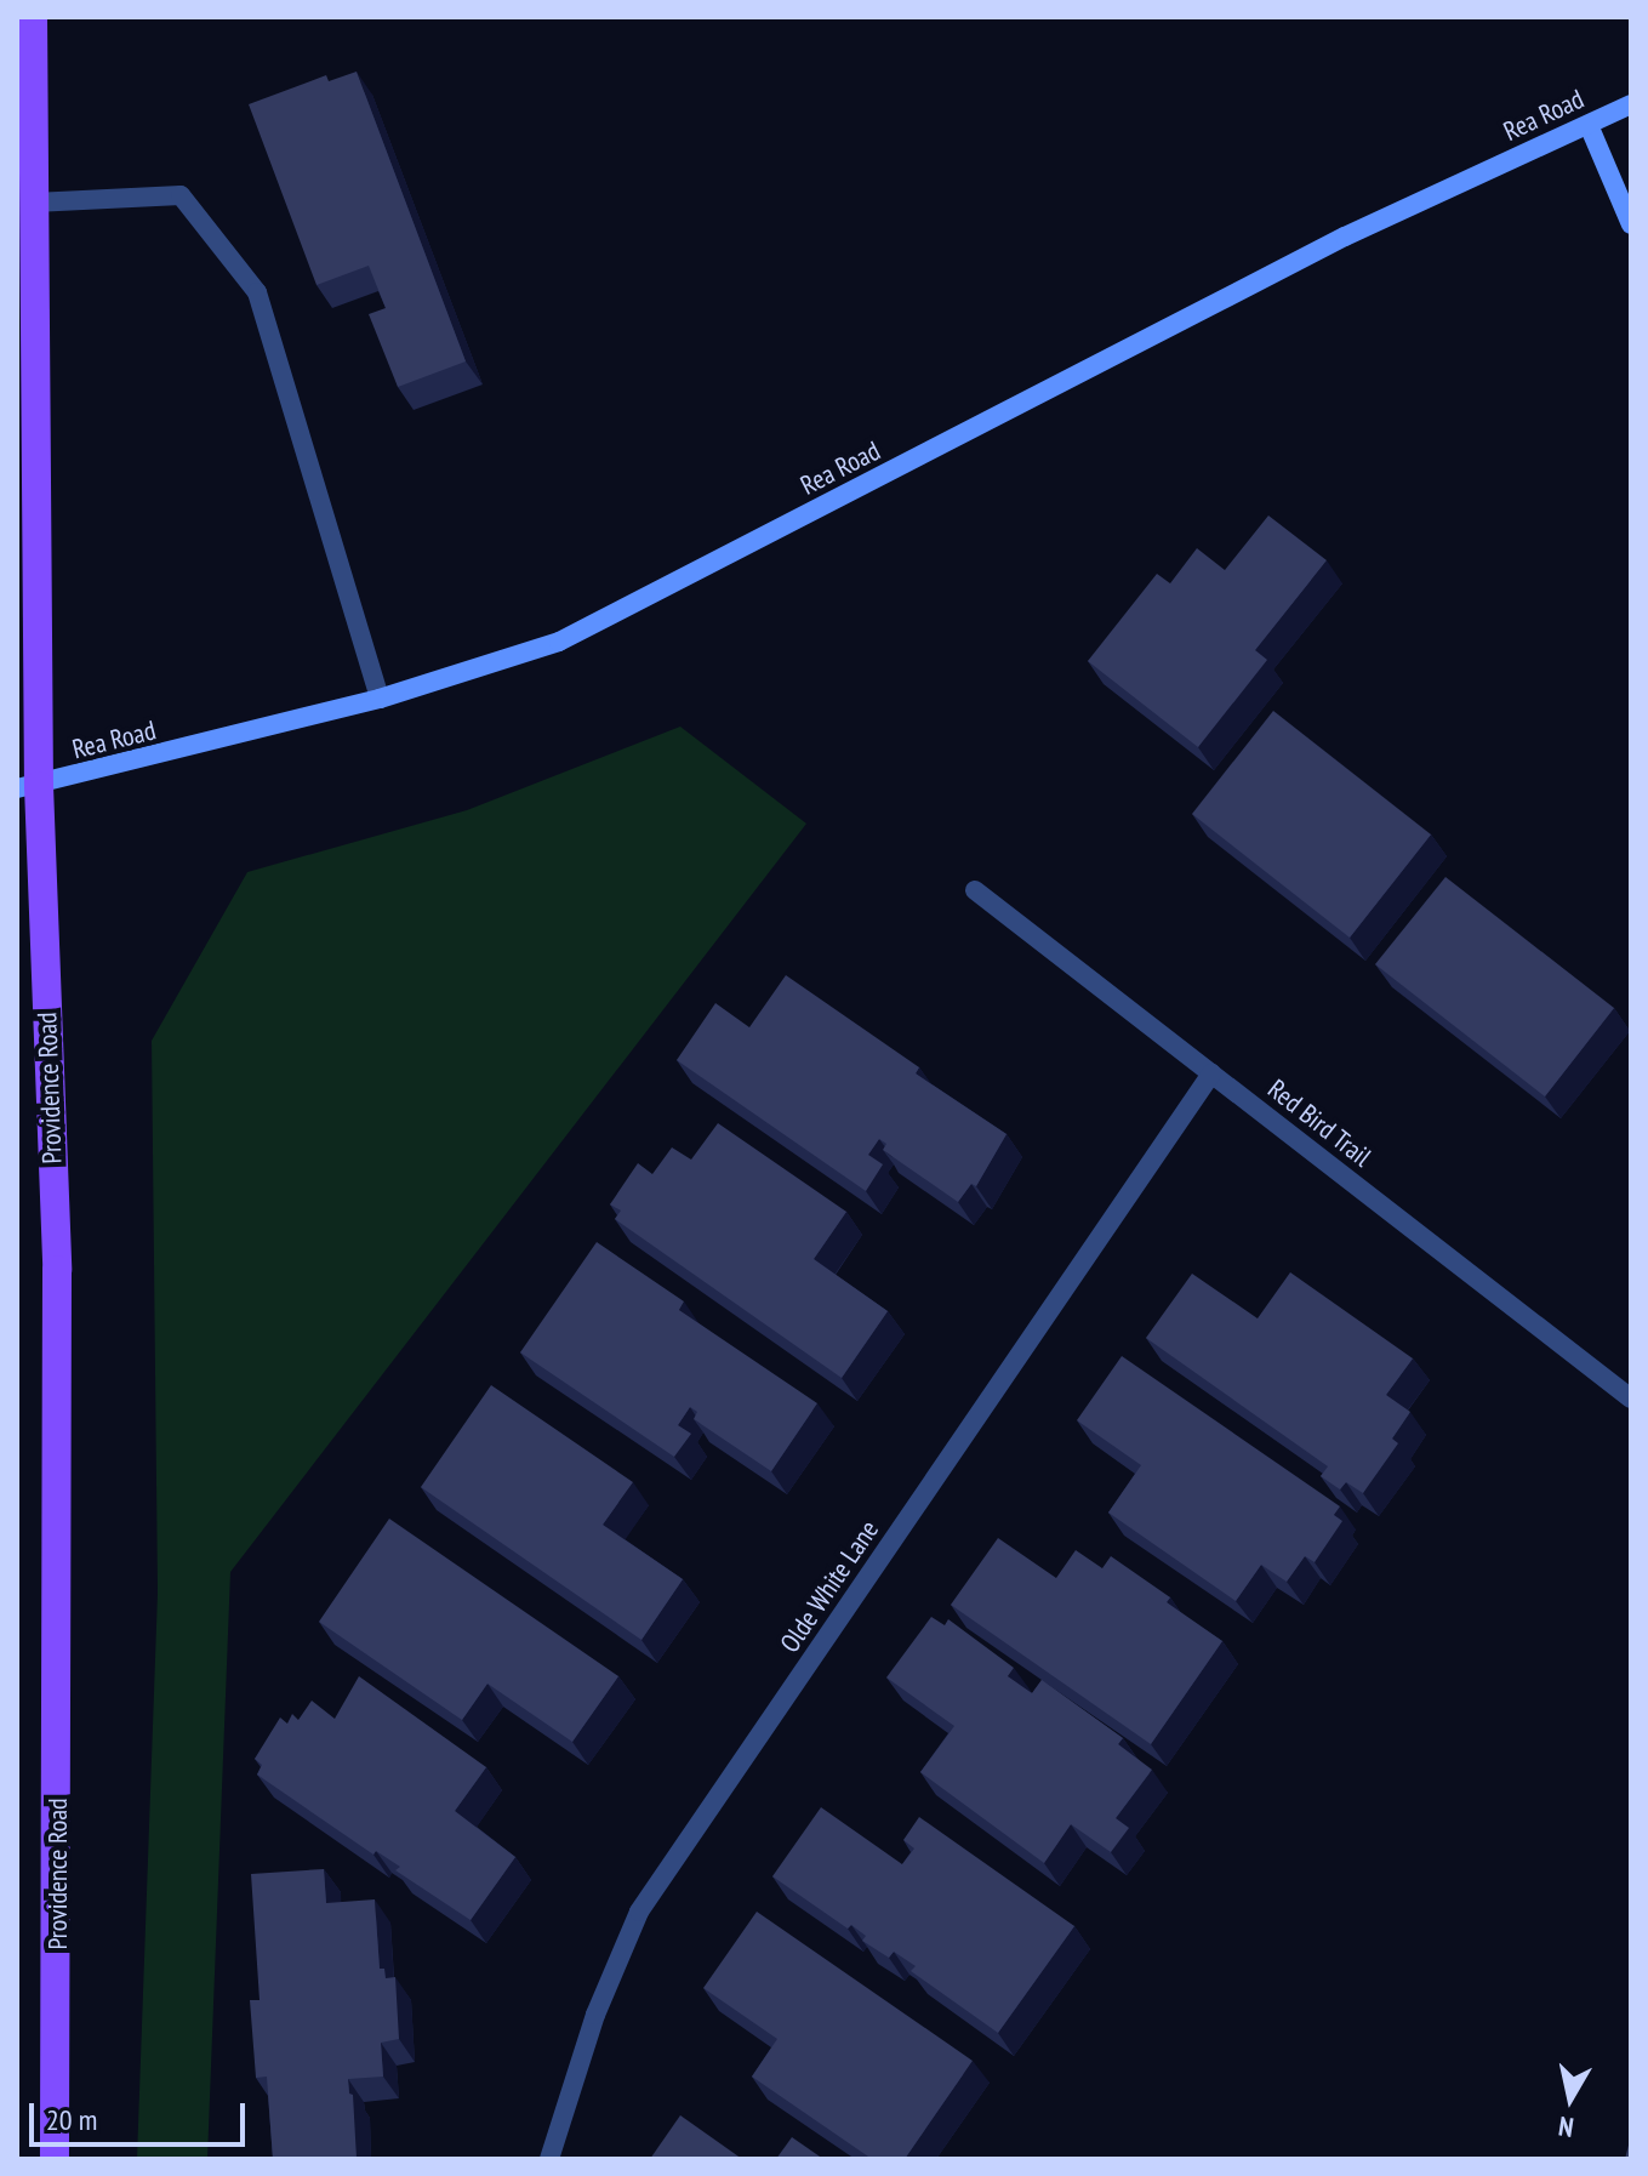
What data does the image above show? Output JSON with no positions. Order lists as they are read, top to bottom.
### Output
{
  "streets": {
    "main road": ["Rea Road", "Providence Road"],
    "street": ["Red Bird Trail", "Olde White Lane"]
  },
  "crossings": [
    ["Rea Road", "Providence Road"],
    ["Red Bird Trail", "Olde White Lane"]
  ],
  "scale_bar": "20 m",
  "north": "bottom"
}
